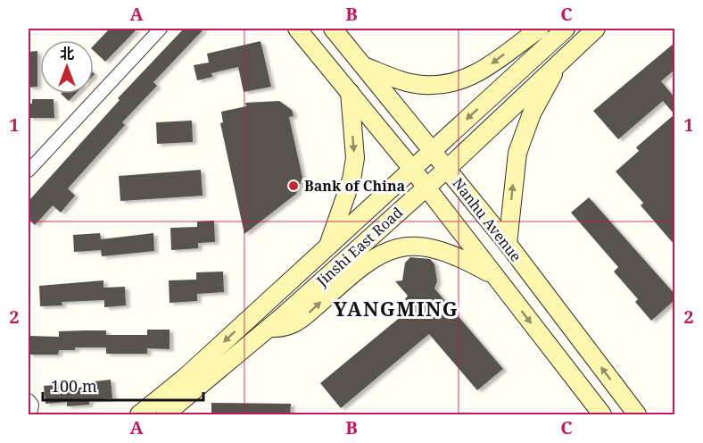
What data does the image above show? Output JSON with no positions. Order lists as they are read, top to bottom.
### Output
{
  "streets": {
    "main road": ["Nanhu Avenue", "Jinshi East Road"]
  },
  "crossings": [
    ["Nanhu Avenue", "Jinshi East Road"]
  ],
  "districts": ["YANGMING"],
  "places": ["Bank of China"],
  "scale_bar": "100 m",
  "north": "top",
  "grid": {
    "columns": ["A", "B", "C"],
    "rows": ["1", "2"]
  }
}
